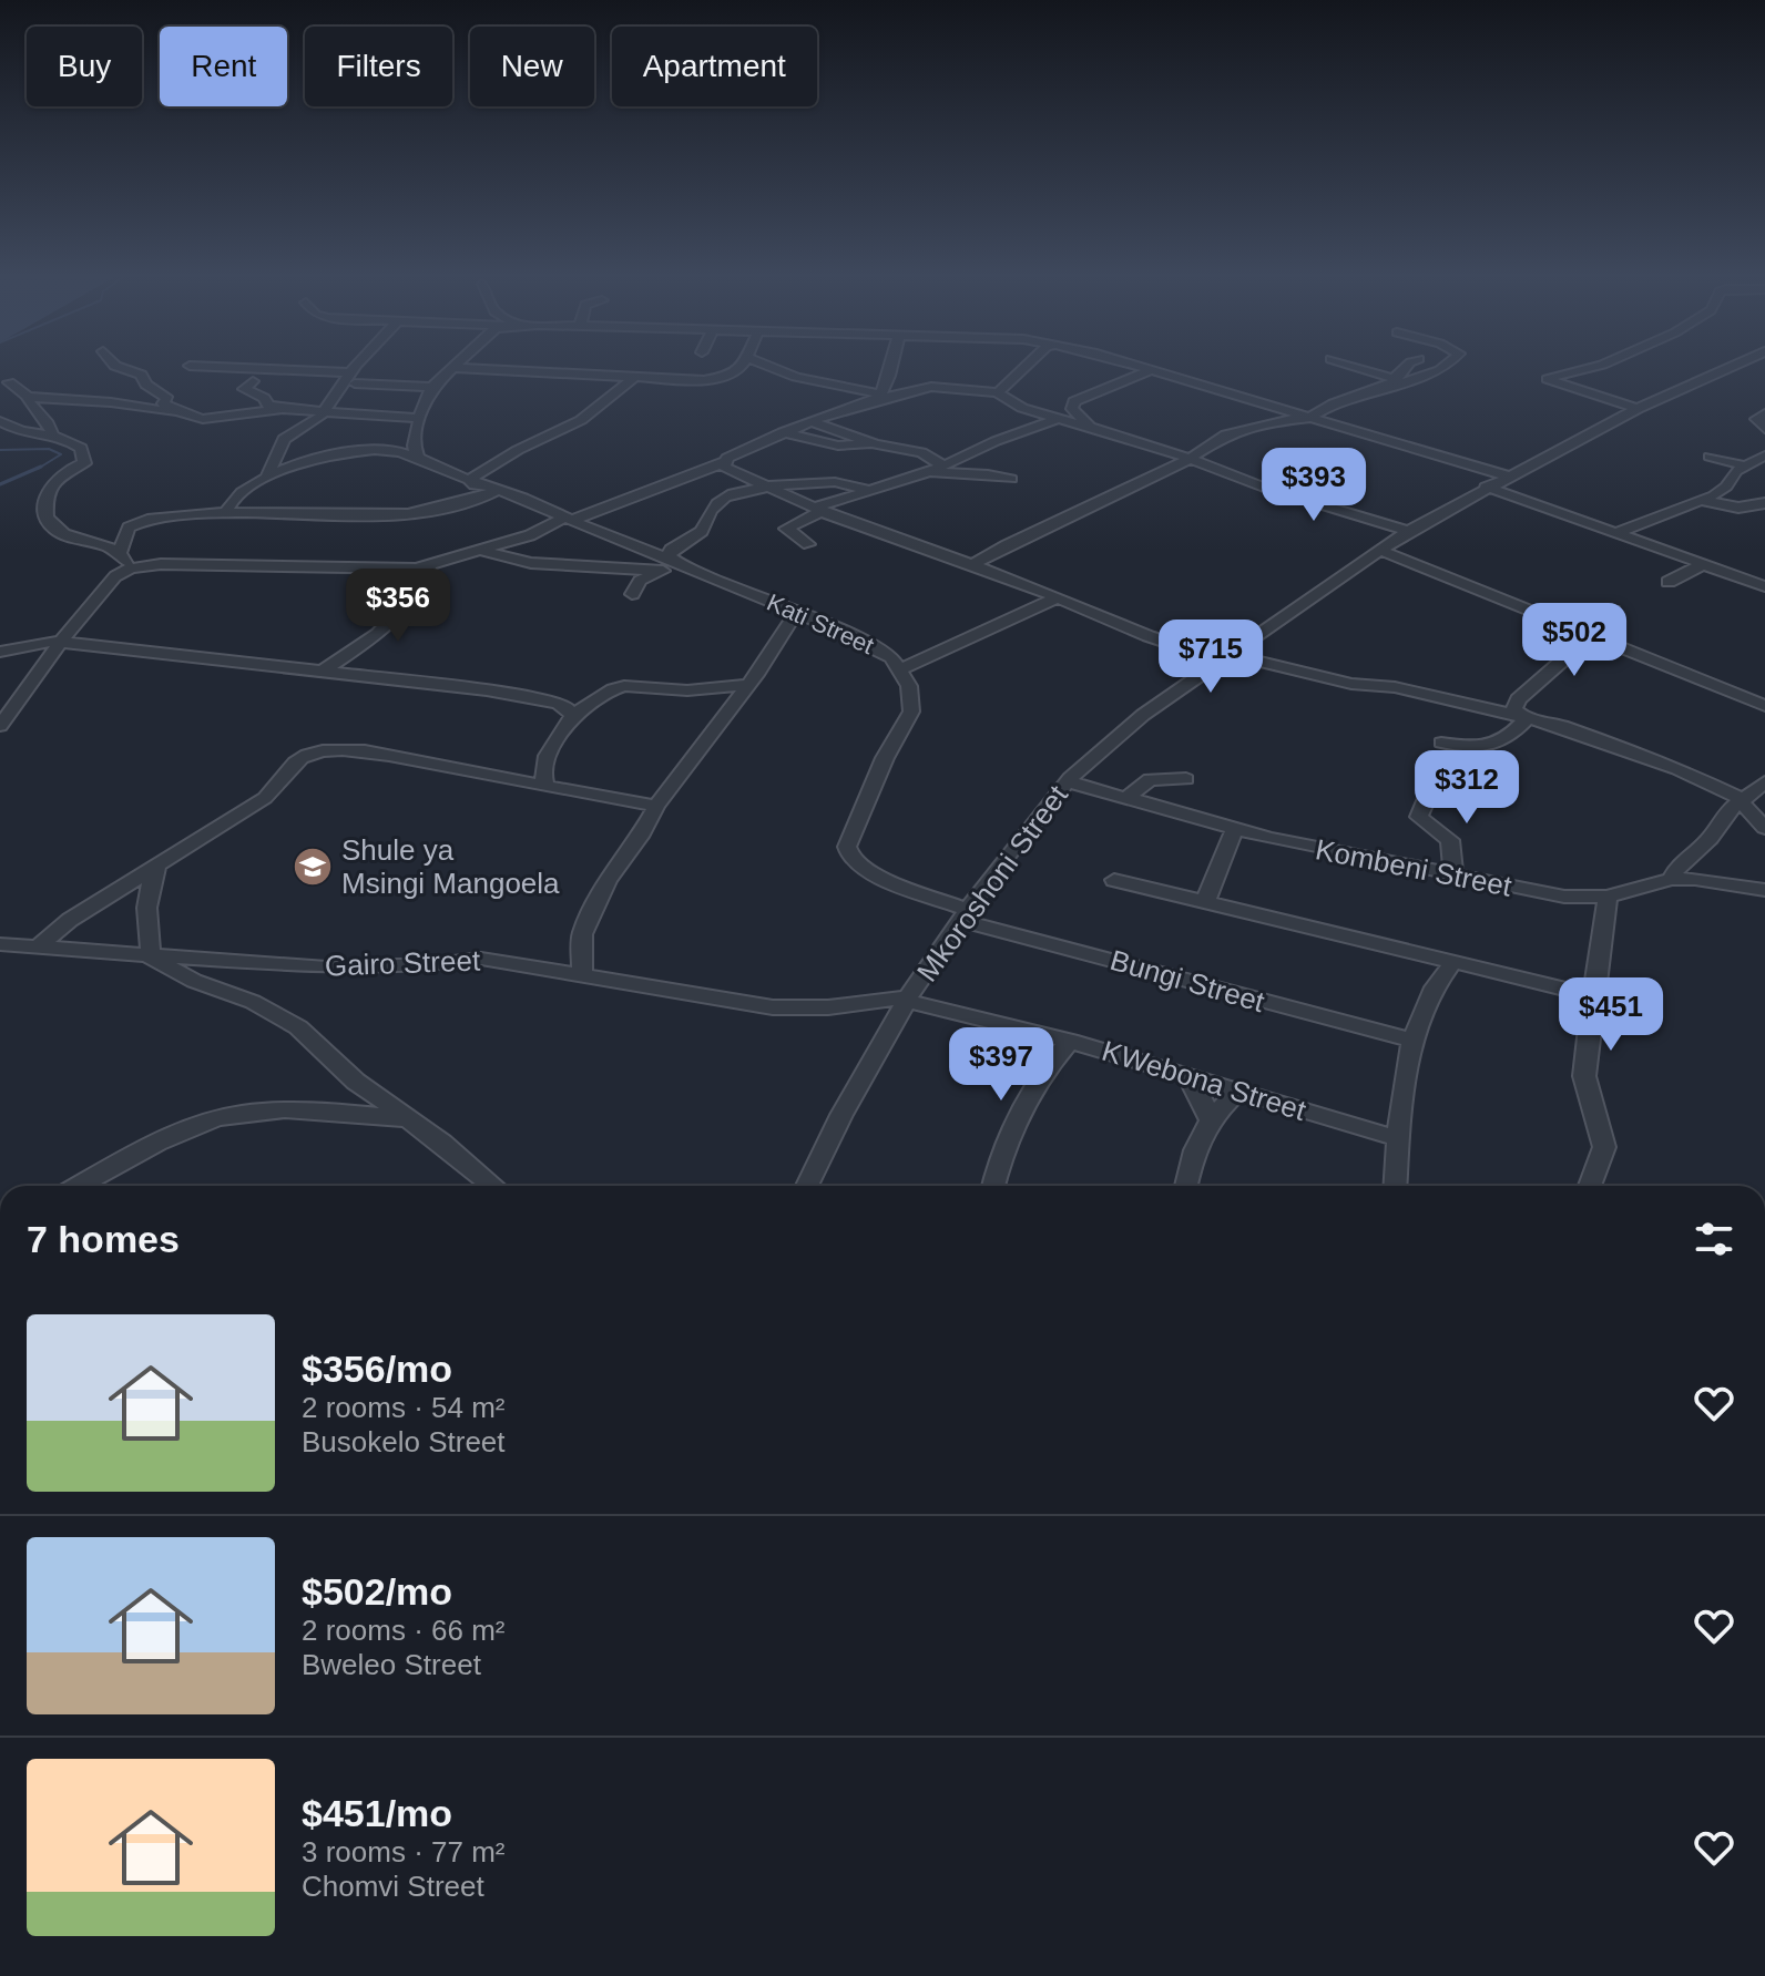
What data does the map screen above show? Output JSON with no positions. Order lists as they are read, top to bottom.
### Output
{
  "streets": {
    "street": [
      "Kati Street",
      "Kombeni Street",
      "Mkoroshoni Street",
      "Gairo Street",
      "Bungi Street",
      "KWebona Street"
    ]
  },
  "crossings": [
    ["Kati Street", "Mkoroshoni Street"],
    ["Kati Street", "Bungi Street"],
    ["Kombeni Street", "Mkoroshoni Street"],
    ["Mkoroshoni Street", "Gairo Street"],
    ["Mkoroshoni Street", "Bungi Street"],
    ["Mkoroshoni Street", "KWebona Street"],
    ["Gairo Street", "KWebona Street"]
  ],
  "places": {
    "school or university": ["Shule ya Msingi Mangoela"]
  },
  "page": {
    "chip": [
      "Buy",
      "Rent",
      "Filters",
      "New",
      "Apartment"
    ],
    "price": [
      "$393",
      "$356",
      "$502",
      "$715",
      "$312",
      "$451",
      "$397"
    ],
    "heading": "7 homes",
    "list": [
      {
        "name": "$356/mo",
        "note": "2 rooms · 54 m² · Busokelo Street"
      },
      {
        "name": "$502/mo",
        "note": "2 rooms · 66 m² · Bweleo Street"
      },
      {
        "name": "$451/mo",
        "note": "3 rooms · 77 m² · Chomvi Street"
      }
    ]
  }
}
